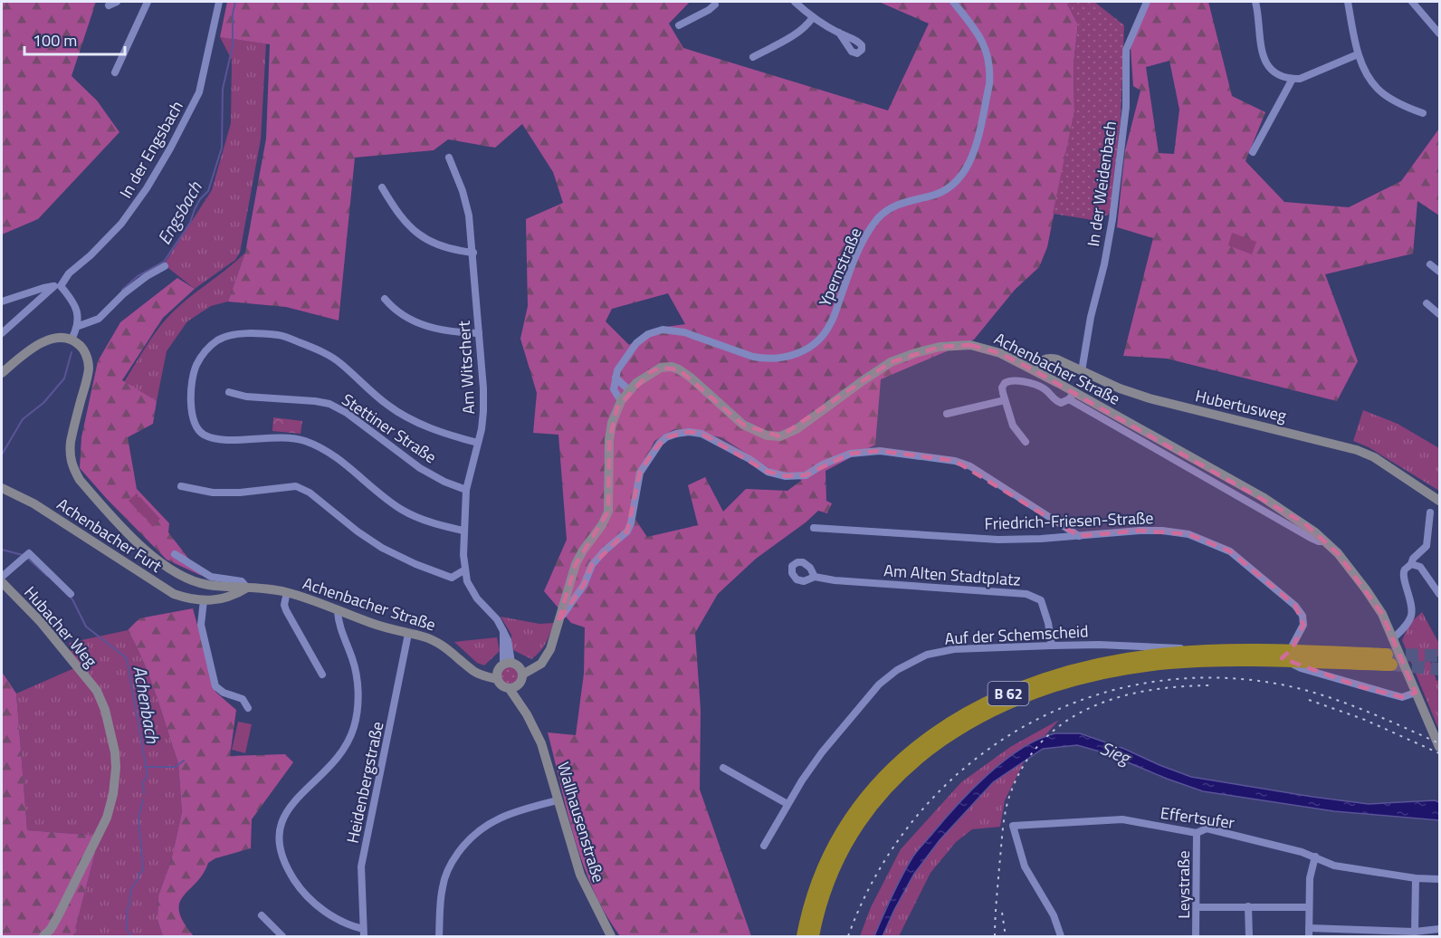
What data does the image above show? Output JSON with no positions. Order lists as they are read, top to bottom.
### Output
{
  "streets": {
    "highway": ["B 62"],
    "main road": [
      "Achenbacher Straße",
      "Hubertusweg",
      "Achenbacher Furt",
      "Hubacher Weg",
      "Wallhausenstraße"
    ],
    "street": [
      "In der Engsbach",
      "In der Weidenbach",
      "Ypernstraße",
      "Am Witschert",
      "Stettiner Straße",
      "Friedrich-Friesen-Straße",
      "Am Alten Stadtplatz",
      "Auf der Schemscheid",
      "Heidenbergstraße",
      "Effertsufer",
      "Leystraße"
    ]
  },
  "crossings": [
    ["In der Weidenbach", "Hubertusweg"],
    ["Am Witschert", "Achenbacher Straße"],
    ["Am Witschert", "Stettiner Straße"],
    ["Am Witschert", "Wallhausenstraße"],
    ["Achenbacher Straße", "Hubertusweg"],
    ["Achenbacher Straße", "Achenbacher Furt"],
    ["Achenbacher Straße", "Heidenbergstraße"],
    ["Achenbacher Straße", "Wallhausenstraße"],
    ["Friedrich-Friesen-Straße", "Auf der Schemscheid"],
    ["Am Alten Stadtplatz", "Auf der Schemscheid"],
    ["Effertsufer", "Leystraße"]
  ],
  "water": ["Engsbach", "Achenbach", "Sieg"],
  "scale_bar": "100 m"
}
